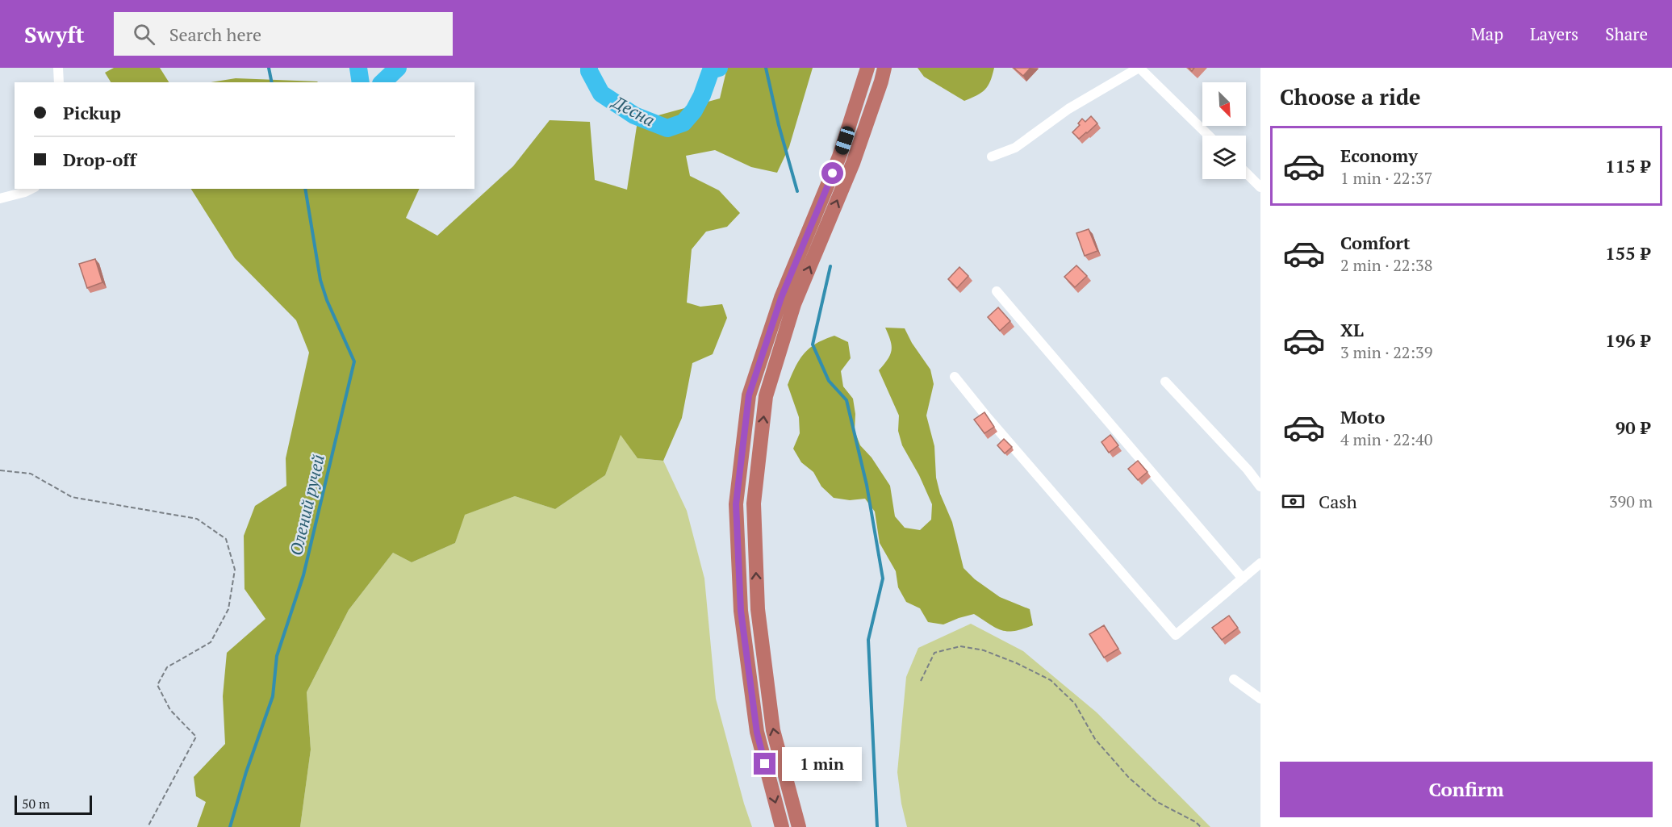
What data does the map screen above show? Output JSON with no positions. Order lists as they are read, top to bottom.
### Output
{
  "water": ["Десна", "Олений ручей"],
  "scale_bar": "50 m",
  "north": "bottom right",
  "page": {
    "header": "Swyft",
    "search": "Search here",
    "nav": ["Map", "Layers", "Share"],
    "heading": "Choose a ride",
    "banner": ["Pickup", "Drop-off"],
    "list": [
      {
        "name": "Economy",
        "note": "1 min · 22:37",
        "value": "115 ₽"
      },
      {
        "name": "Comfort",
        "note": "2 min · 22:38",
        "value": "155 ₽"
      },
      {
        "name": "XL",
        "note": "3 min · 22:39",
        "value": "196 ₽"
      },
      {
        "name": "Moto",
        "note": "4 min · 22:40",
        "value": "90 ₽"
      }
    ],
    "pay": ["Cash", "390 m"],
    "bubble": "1 min",
    "buttons": "Confirm",
    "scale": "50 m"
  }
}
